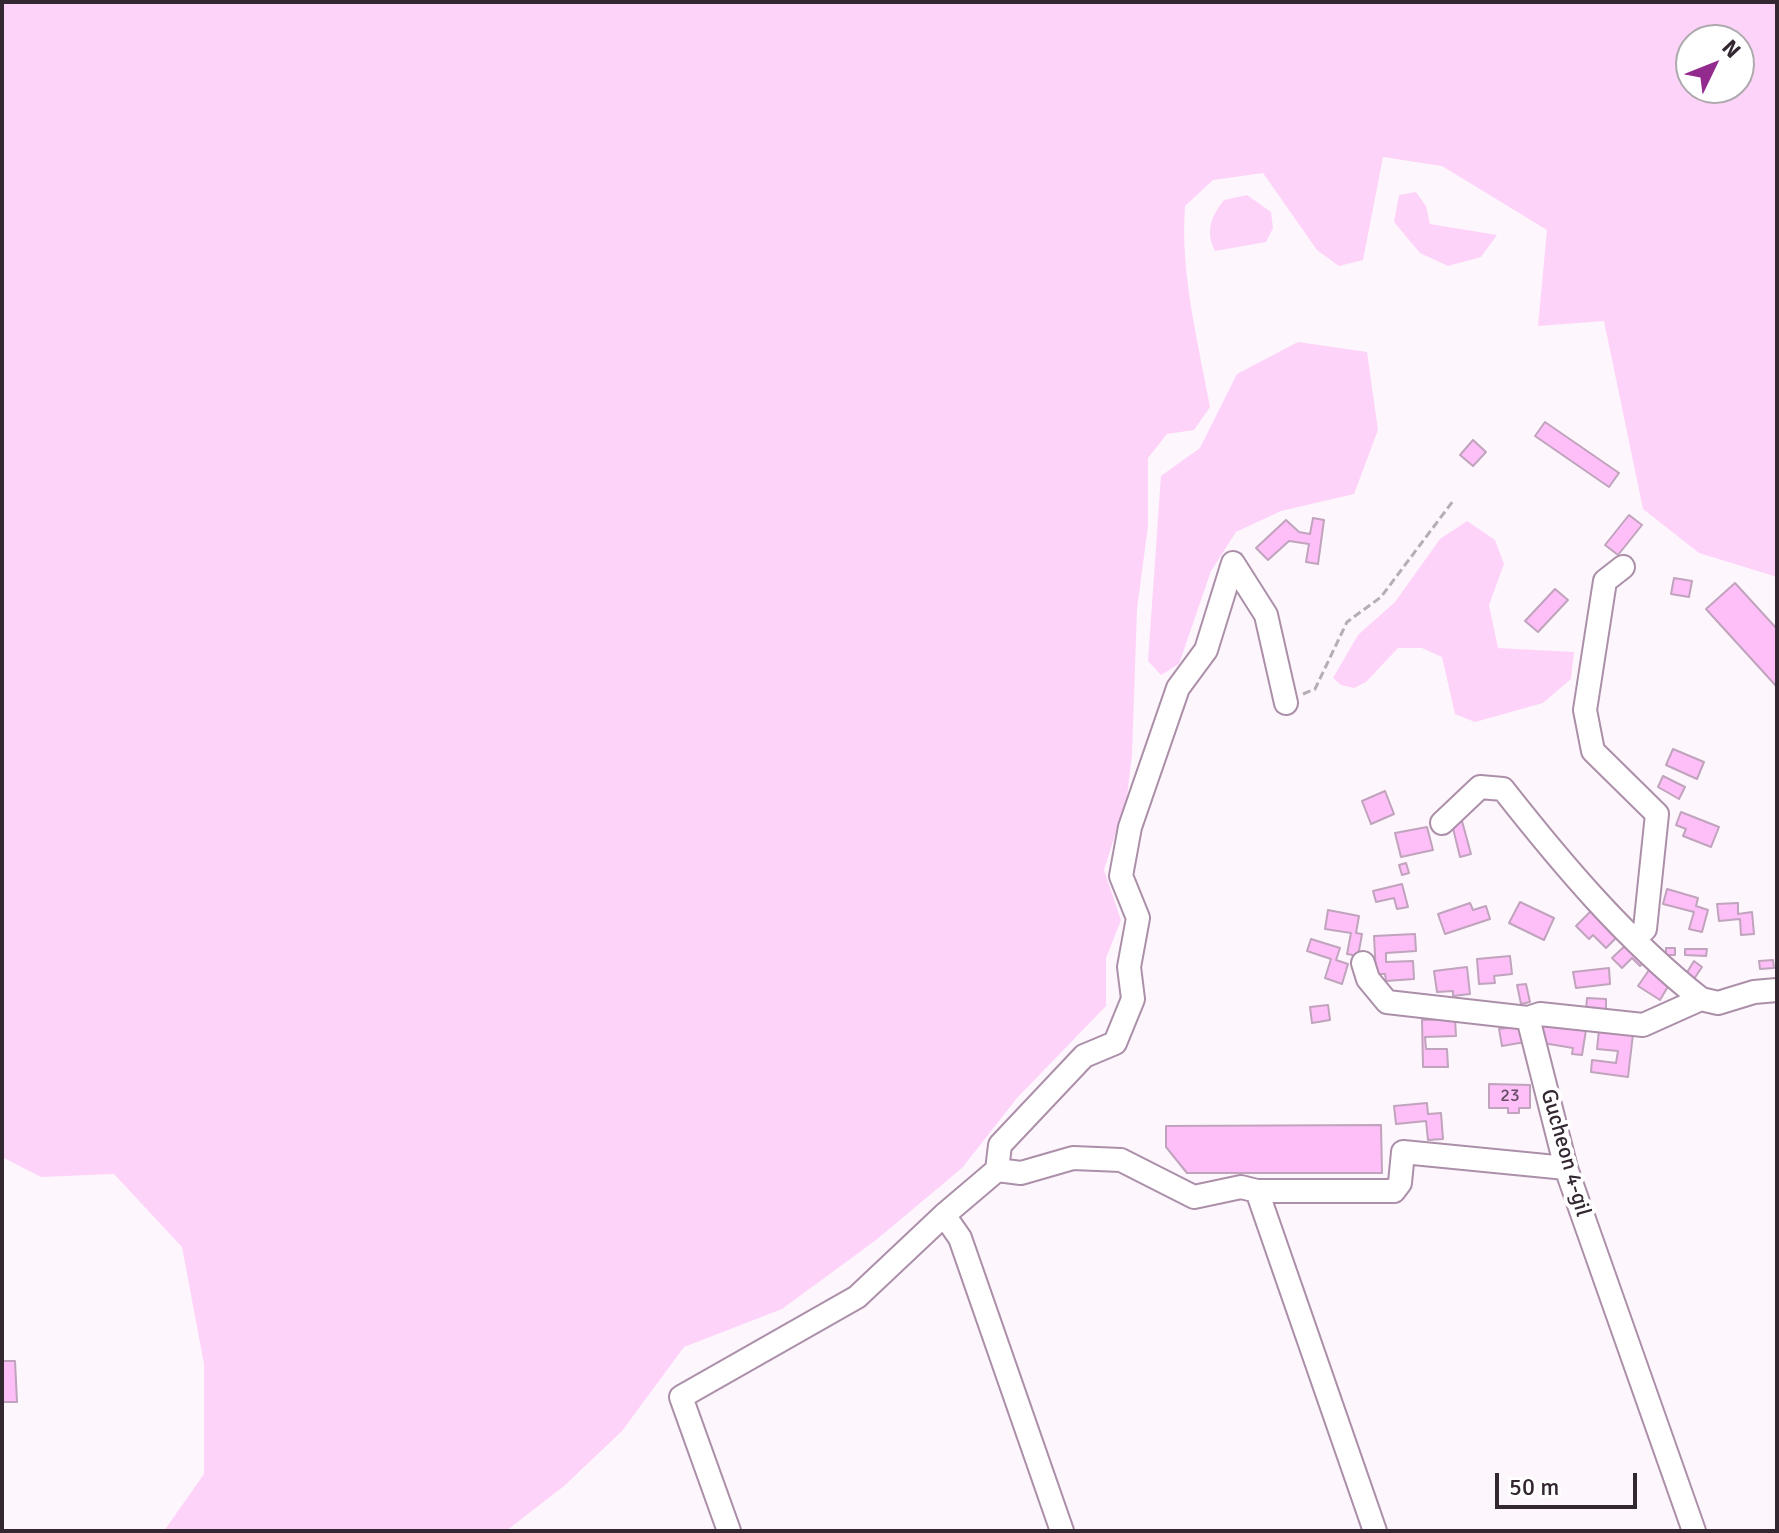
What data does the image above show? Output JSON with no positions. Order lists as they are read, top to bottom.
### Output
{
  "streets": {
    "lane": ["Gucheon 4-gil"]
  },
  "house_numbers": ["23"],
  "scale_bar": "50 m",
  "north": "top right"
}
